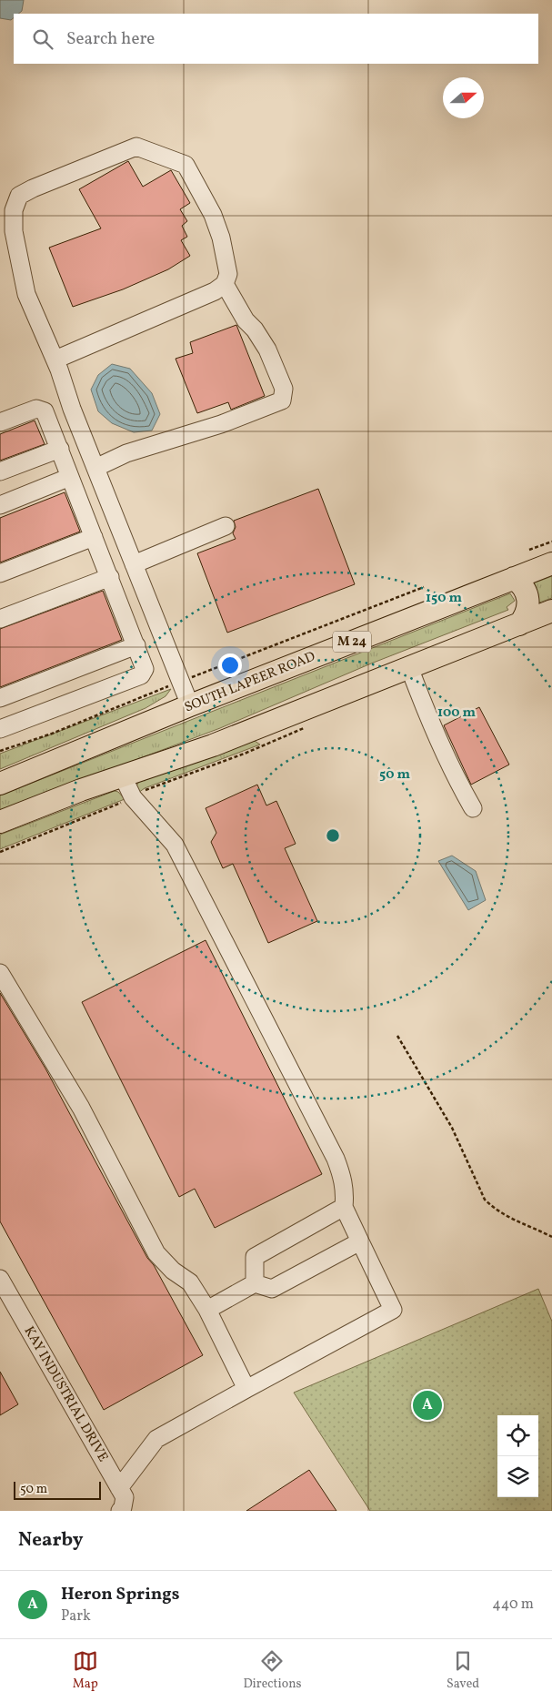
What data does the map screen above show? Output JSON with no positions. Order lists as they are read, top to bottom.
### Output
{
  "streets": {
    "main road": ["M 24", "SOUTH LAPEER ROAD"],
    "street": ["KAY INDUSTRIAL DRIVE"]
  },
  "scale_bar": "50 m",
  "north": "right",
  "page": {
    "search": "Search here",
    "pins": "A",
    "scale": "50 m",
    "heading": "Nearby",
    "list": [
      {
        "mark": "A",
        "name": "Heron Springs",
        "note": "Park",
        "value": "440 m"
      }
    ],
    "nav": ["Map", "Directions", "Saved"]
  },
  "rings": ["150 m", "100 m", "50 m"]
}
